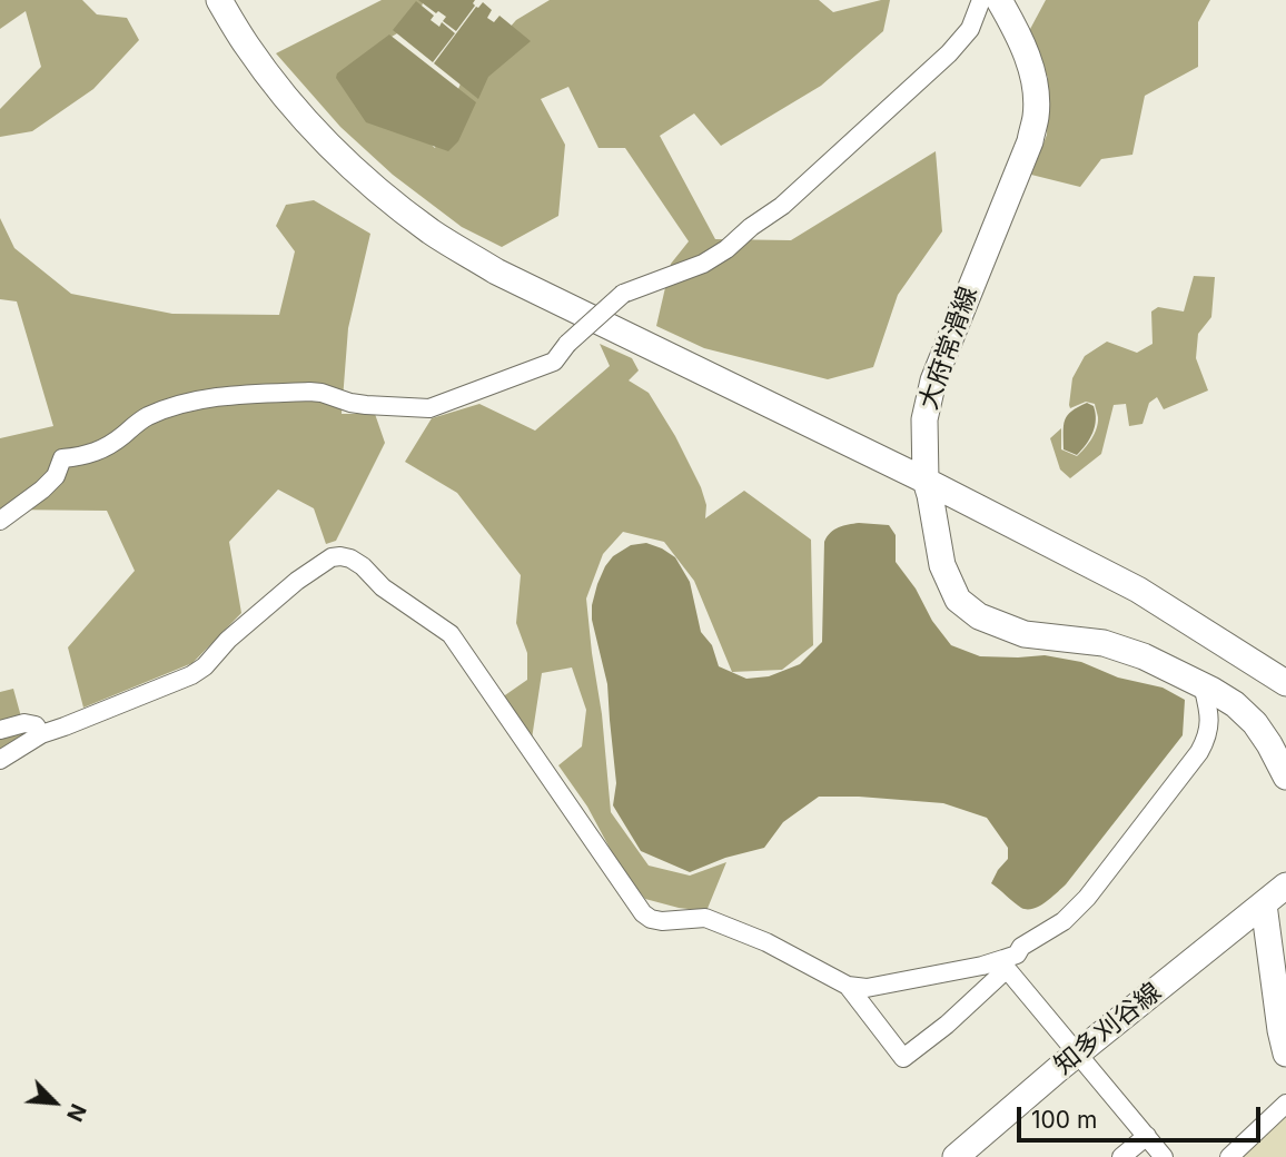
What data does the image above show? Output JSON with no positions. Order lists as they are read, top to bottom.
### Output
{
  "streets": {
    "street": ["大府常滑線", "知多刈谷線"]
  },
  "scale_bar": "100 m",
  "north": "bottom right"
}
